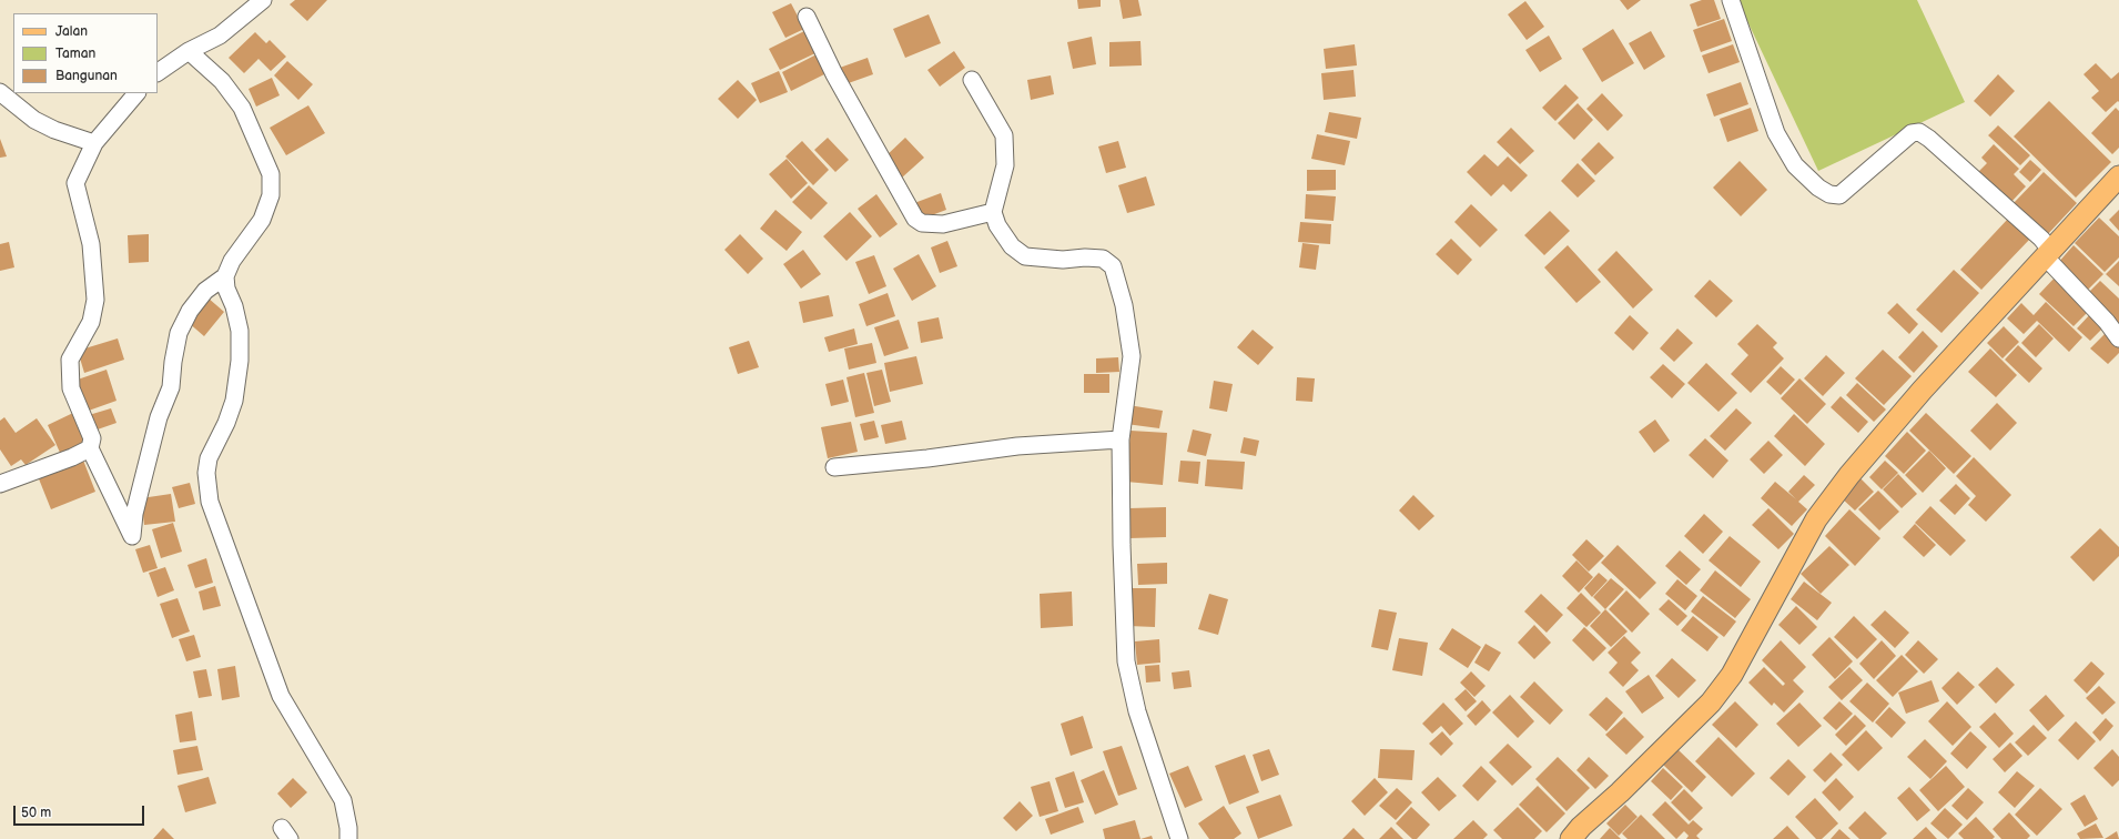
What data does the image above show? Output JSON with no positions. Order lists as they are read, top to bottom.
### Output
{
  "legend": ["Jalan", "Taman", "Bangunan"],
  "scale_bar": "50 m"
}
